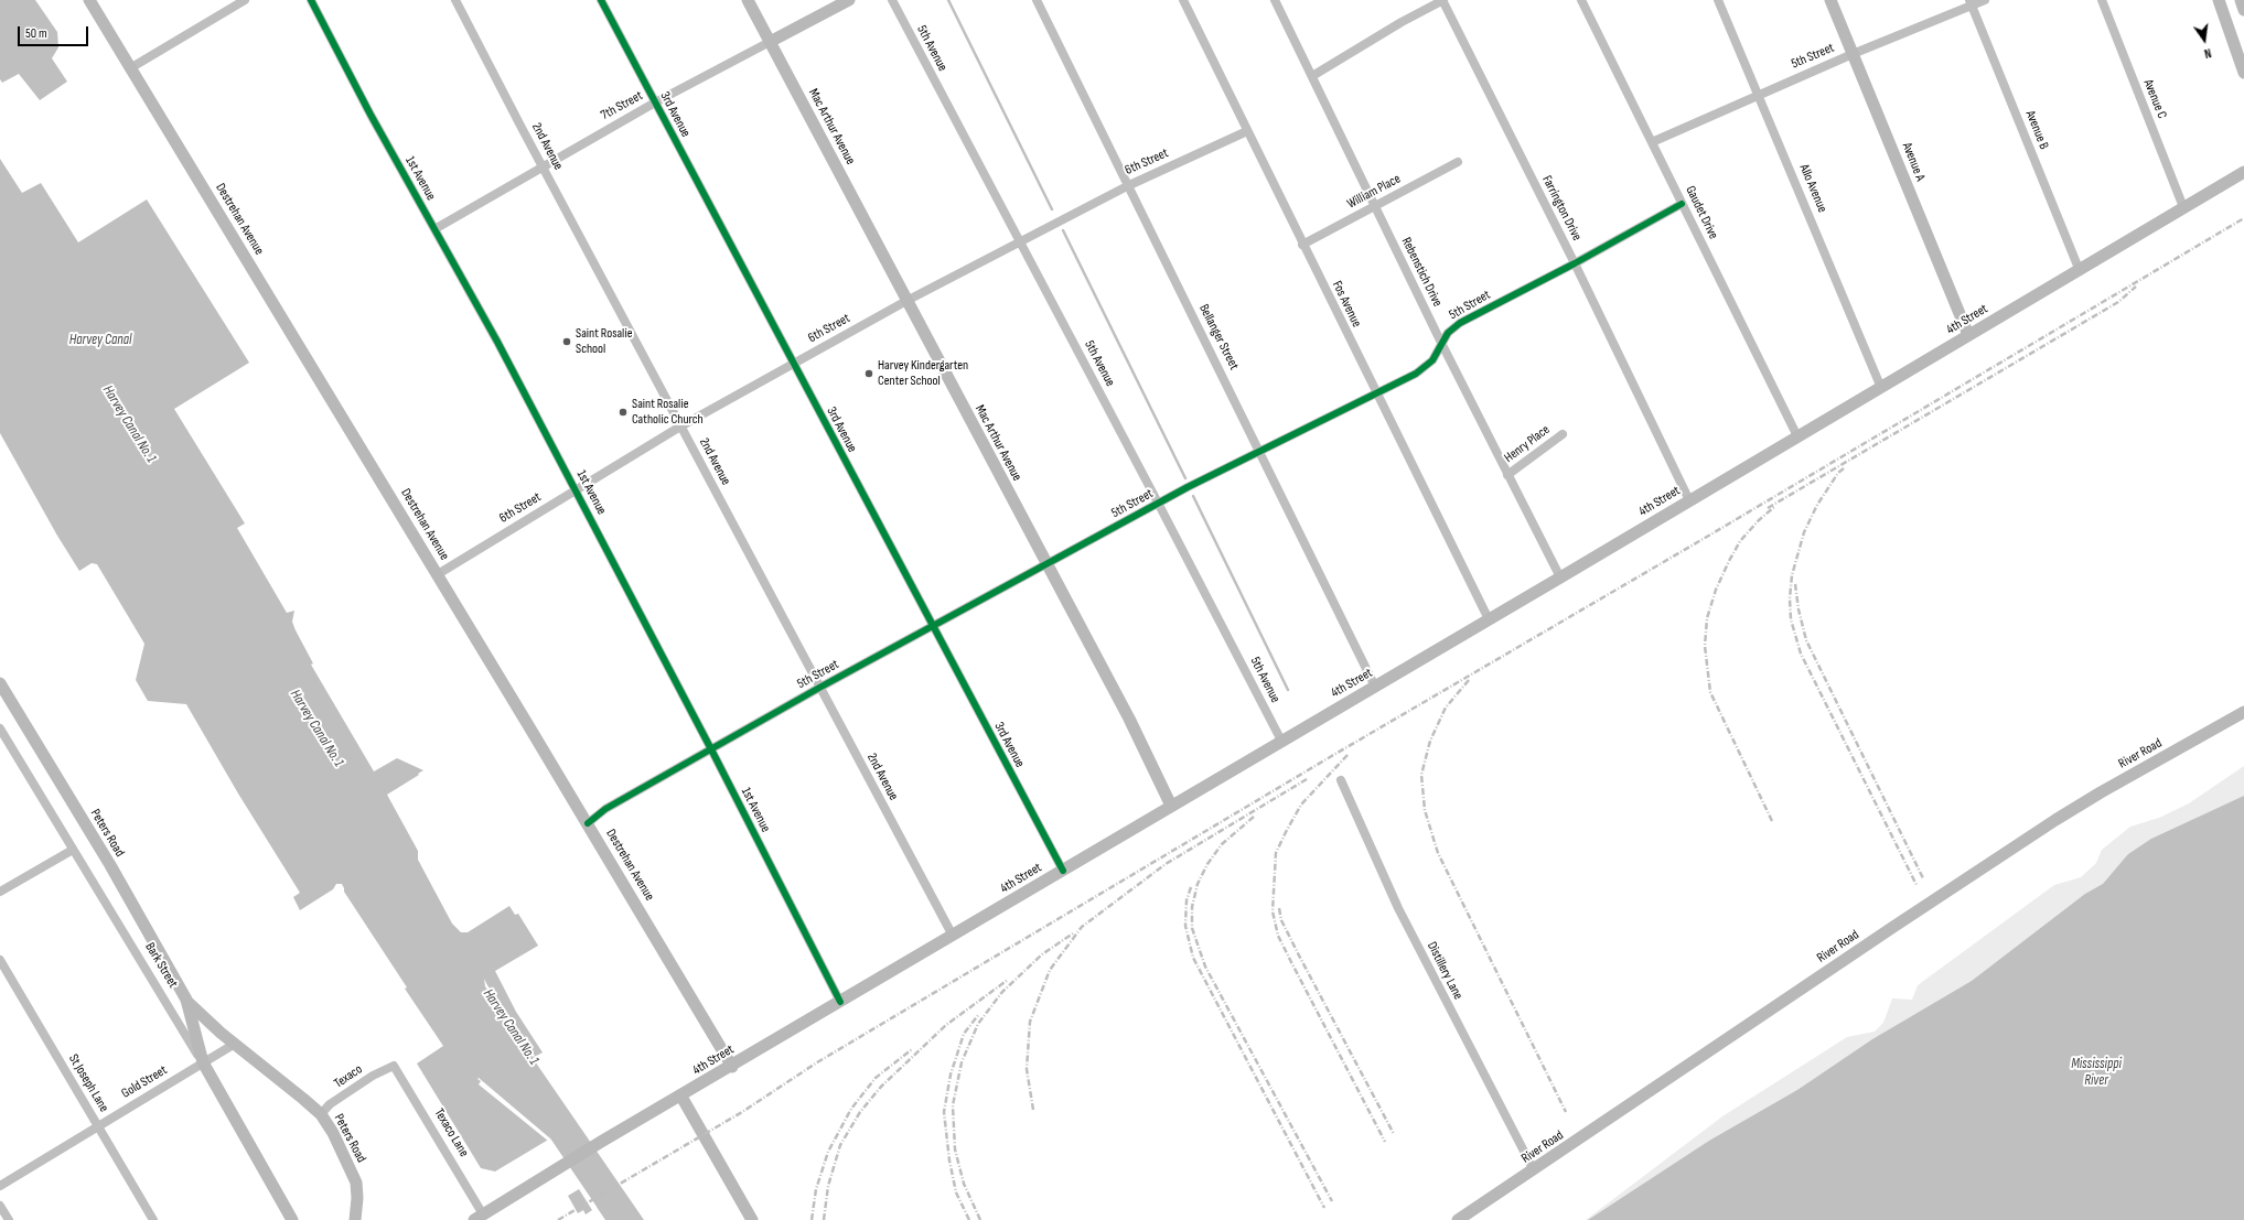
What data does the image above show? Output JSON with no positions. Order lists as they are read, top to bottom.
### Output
{
  "streets": {
    "main road": [
      "7th Street",
      "Mac Arthur Avenue",
      "Avenue A",
      "Destrehan Avenue",
      "4th Street",
      "River Road",
      "Peters Road",
      "Bark Street"
    ],
    "street": [
      "5th Avenue",
      "5th Street",
      "Avenue C",
      "3rd Avenue",
      "Avenue B",
      "2nd Avenue",
      "6th Street",
      "1st Avenue",
      "Allo Avenue",
      "William Place",
      "Farrington Drive",
      "Gaudet Drive",
      "Rebenstich Drive",
      "Fos Avenue",
      "Bellanger Street",
      "Henry Place",
      "Distillery Lane",
      "Texaco",
      "Gold Street",
      "St Joseph Lane",
      "Texaco Lane"
    ]
  },
  "crossings": [
    ["5th Avenue", "5th Street"],
    ["5th Avenue", "6th Street"],
    ["5th Avenue", "4th Street"],
    ["5th Street", "3rd Avenue"],
    ["5th Street", "Mac Arthur Avenue"],
    ["5th Street", "Avenue B"],
    ["5th Street", "2nd Avenue"],
    ["5th Street", "Avenue A"],
    ["5th Street", "1st Avenue"],
    ["5th Street", "Allo Avenue"],
    ["5th Street", "Farrington Drive"],
    ["5th Street", "Gaudet Drive"],
    ["5th Street", "Destrehan Avenue"],
    ["5th Street", "Rebenstich Drive"],
    ["5th Street", "Fos Avenue"],
    ["5th Street", "Bellanger Street"],
    ["Avenue C", "4th Street"],
    ["7th Street", "3rd Avenue"],
    ["7th Street", "Mac Arthur Avenue"],
    ["7th Street", "2nd Avenue"],
    ["7th Street", "1st Avenue"],
    ["3rd Avenue", "6th Street"],
    ["3rd Avenue", "4th Street"],
    ["Mac Arthur Avenue", "6th Street"],
    ["Mac Arthur Avenue", "4th Street"],
    ["Avenue B", "4th Street"],
    ["2nd Avenue", "6th Street"],
    ["2nd Avenue", "4th Street"],
    ["6th Street", "1st Avenue"],
    ["6th Street", "Destrehan Avenue"],
    ["6th Street", "Fos Avenue"],
    ["6th Street", "Bellanger Street"],
    ["Avenue A", "4th Street"],
    ["1st Avenue", "4th Street"],
    ["Allo Avenue", "4th Street"],
    ["William Place", "Rebenstich Drive"],
    ["William Place", "Fos Avenue"],
    ["Farrington Drive", "4th Street"],
    ["Gaudet Drive", "4th Street"],
    ["Destrehan Avenue", "4th Street"],
    ["Rebenstich Drive", "4th Street"],
    ["Rebenstich Drive", "Henry Place"],
    ["Fos Avenue", "4th Street"],
    ["4th Street", "Bellanger Street"],
    ["4th Street", "Texaco Lane"],
    ["River Road", "Distillery Lane"],
    ["Peters Road", "Bark Street"],
    ["Peters Road", "Texaco"],
    ["Peters Road", "Gold Street"],
    ["Bark Street", "Gold Street"],
    ["Texaco", "Texaco Lane"],
    ["Gold Street", "St Joseph Lane"]
  ],
  "water": ["Harvey Canal", "Harvey Canal No. 1", "Mississippi River"],
  "places": ["Saint Rosalie School", "Harvey Kindergarten Center School", "Saint Rosalie Catholic Church"],
  "scale_bar": "50 m",
  "north": "bottom"
}
